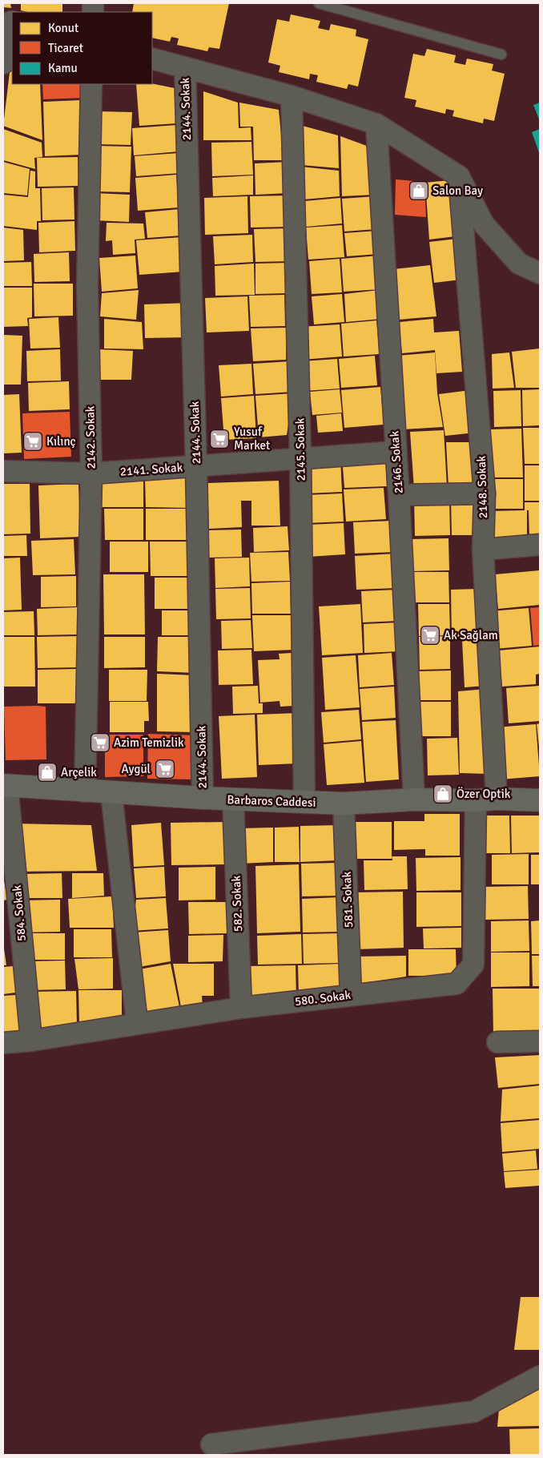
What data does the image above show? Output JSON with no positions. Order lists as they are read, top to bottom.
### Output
{
  "streets": {
    "main road": ["Barbaros Caddesi"],
    "street": [
      "2144. Sokak",
      "2142. Sokak",
      "2145. Sokak",
      "2146. Sokak",
      "2141. Sokak",
      "2148. Sokak",
      "581. Sokak",
      "582. Sokak",
      "584. Sokak",
      "580. Sokak"
    ]
  },
  "crossings": [
    ["2144. Sokak", "2141. Sokak"],
    ["2144. Sokak", "Barbaros Caddesi"],
    ["2142. Sokak", "2141. Sokak"],
    ["2142. Sokak", "Barbaros Caddesi"],
    ["2145. Sokak", "2141. Sokak"],
    ["2145. Sokak", "Barbaros Caddesi"],
    ["2146. Sokak", "2141. Sokak"],
    ["2146. Sokak", "Barbaros Caddesi"],
    ["2148. Sokak", "Barbaros Caddesi"],
    ["2148. Sokak", "580. Sokak"],
    ["Barbaros Caddesi", "581. Sokak"],
    ["Barbaros Caddesi", "582. Sokak"],
    ["Barbaros Caddesi", "584. Sokak"],
    ["Barbaros Caddesi", "580. Sokak"],
    ["581. Sokak", "580. Sokak"],
    ["582. Sokak", "580. Sokak"],
    ["584. Sokak", "580. Sokak"]
  ],
  "places": {
    "shop": ["Salon Bay", "Arçelik", "Özer Optik"],
    "supermarket": [
      "Yusuf Market",
      "Kılınç",
      "Ak Sağlam",
      "Azim Temizlik",
      "Aygül"
    ]
  },
  "legend": ["Konut", "Ticaret", "Kamu"]
}
